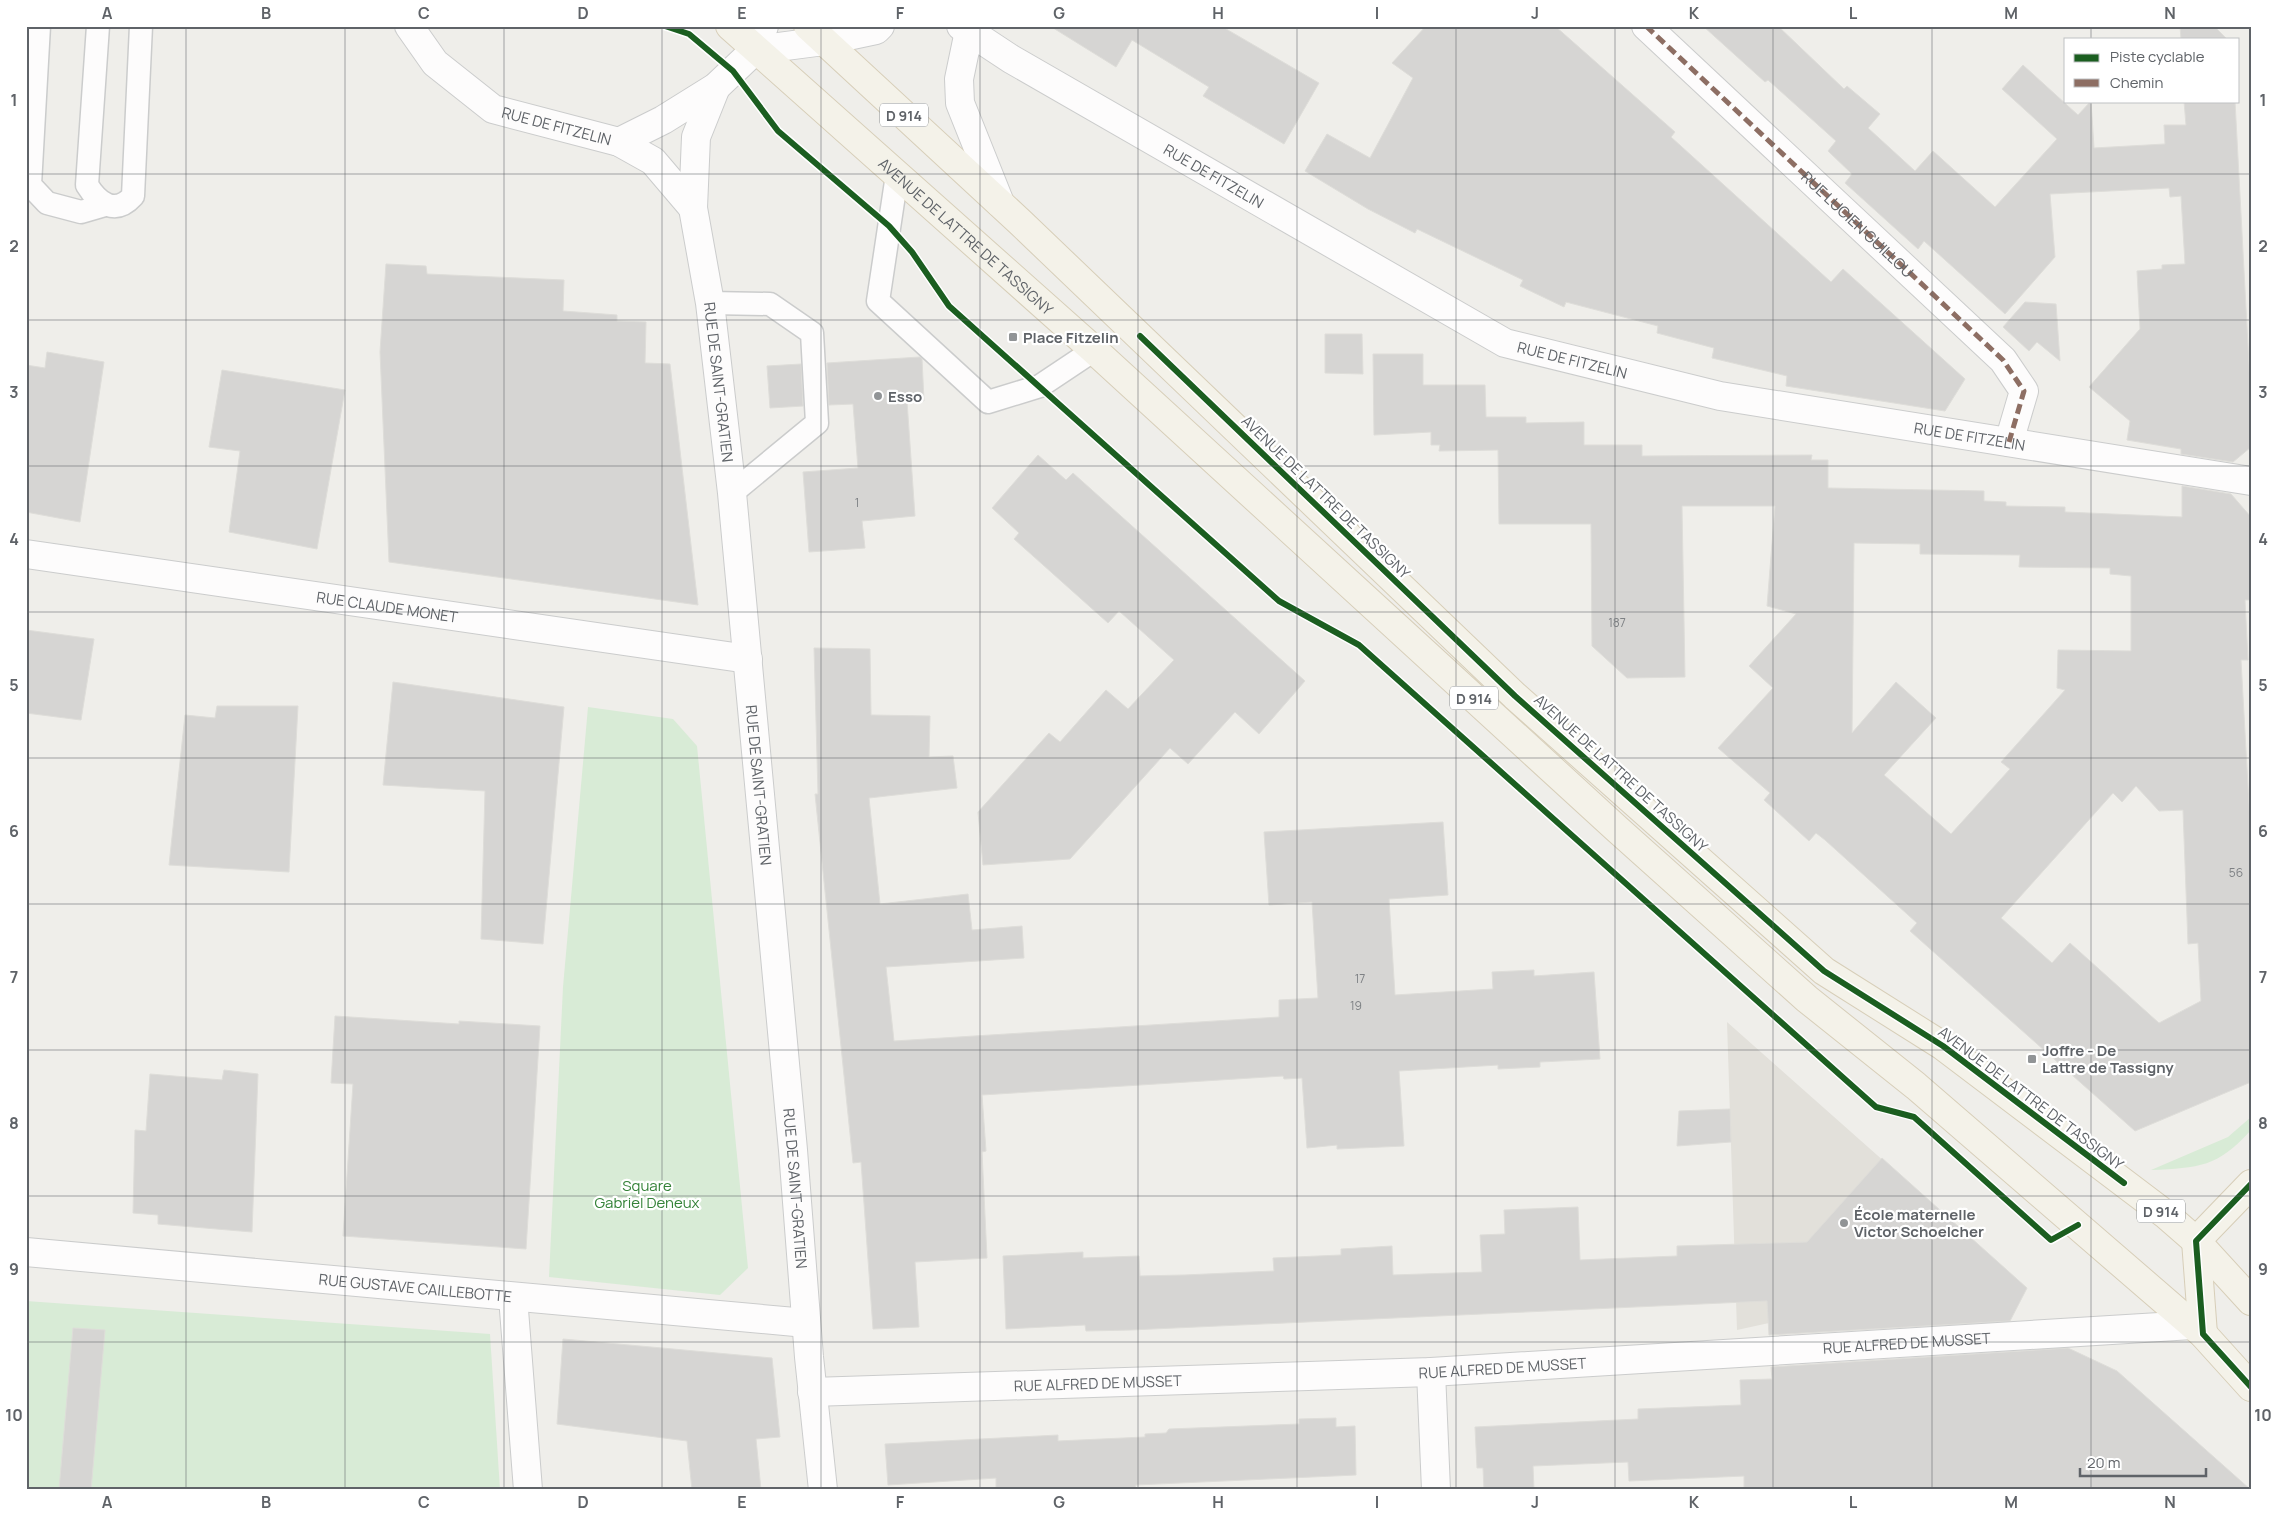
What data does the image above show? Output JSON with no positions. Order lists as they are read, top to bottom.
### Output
{
  "streets": {
    "main road": ["D 914", "AVENUE DE LATTRE DE TASSIGNY"],
    "street": [
      "RUE DE FITZELIN",
      "RUE LUCIEN GUILLOU",
      "RUE DE SAINT-GRATIEN",
      "RUE CLAUDE MONET",
      "RUE GUSTAVE CAILLEBOTTE",
      "RUE ALFRED DE MUSSET"
    ]
  },
  "crossings": [
    ["RUE DE FITZELIN", "RUE LUCIEN GUILLOU"],
    ["RUE DE FITZELIN", "AVENUE DE LATTRE DE TASSIGNY"],
    ["RUE DE FITZELIN", "RUE DE SAINT-GRATIEN"],
    ["AVENUE DE LATTRE DE TASSIGNY", "RUE ALFRED DE MUSSET"],
    ["RUE DE SAINT-GRATIEN", "RUE CLAUDE MONET"],
    ["RUE DE SAINT-GRATIEN", "RUE GUSTAVE CAILLEBOTTE"],
    ["RUE DE SAINT-GRATIEN", "RUE ALFRED DE MUSSET"]
  ],
  "parks": ["Square Gabriel Deneux"],
  "places": {
    "transit": ["Place Fitzelin", "Joffre - De Lattre de Tassigny"],
    "other": ["Esso", "École maternelle Victor Schoelcher"]
  },
  "house_numbers": [
    "1",
    "187",
    "56",
    "17",
    "19"
  ],
  "legend": ["Piste cyclable", "Chemin"],
  "scale_bar": "20 m",
  "grid": {
    "columns": [
      "A",
      "B",
      "C",
      "D",
      "E",
      "F",
      "G",
      "H",
      "I",
      "J",
      "K",
      "L",
      "M",
      "N"
    ],
    "rows": [
      "1",
      "2",
      "3",
      "4",
      "5",
      "6",
      "7",
      "8",
      "9",
      "10"
    ]
  }
}
